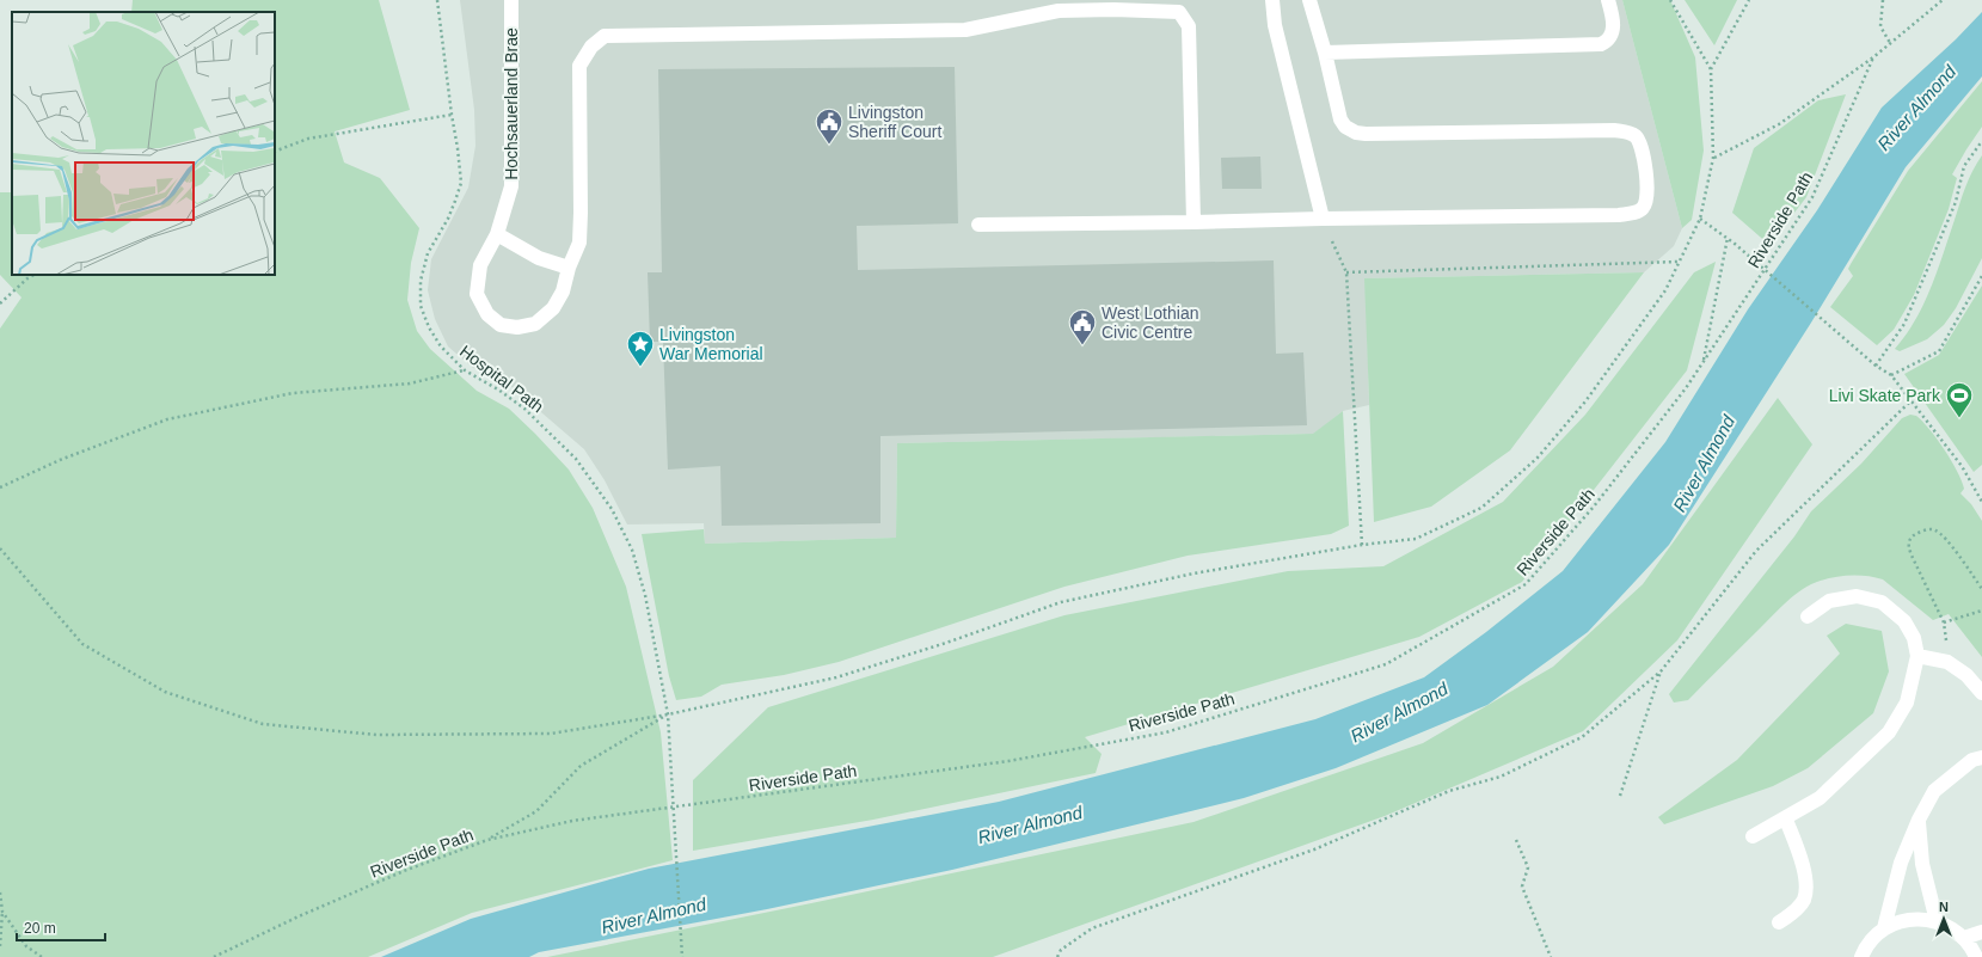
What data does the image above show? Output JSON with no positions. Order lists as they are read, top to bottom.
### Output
{
  "streets": {
    "street": ["Hochsauerland Brae"],
    "path": ["Riverside Path", "Hospital Path"]
  },
  "water": ["River Almond"],
  "places": {
    "public building": ["Livingston Sheriff Court", "West Lothian Civic Centre"],
    "place": ["Livingston War Memorial"],
    "sports": ["Livi Skate Park"]
  },
  "scale_bar": "20 m",
  "north": "top"
}
